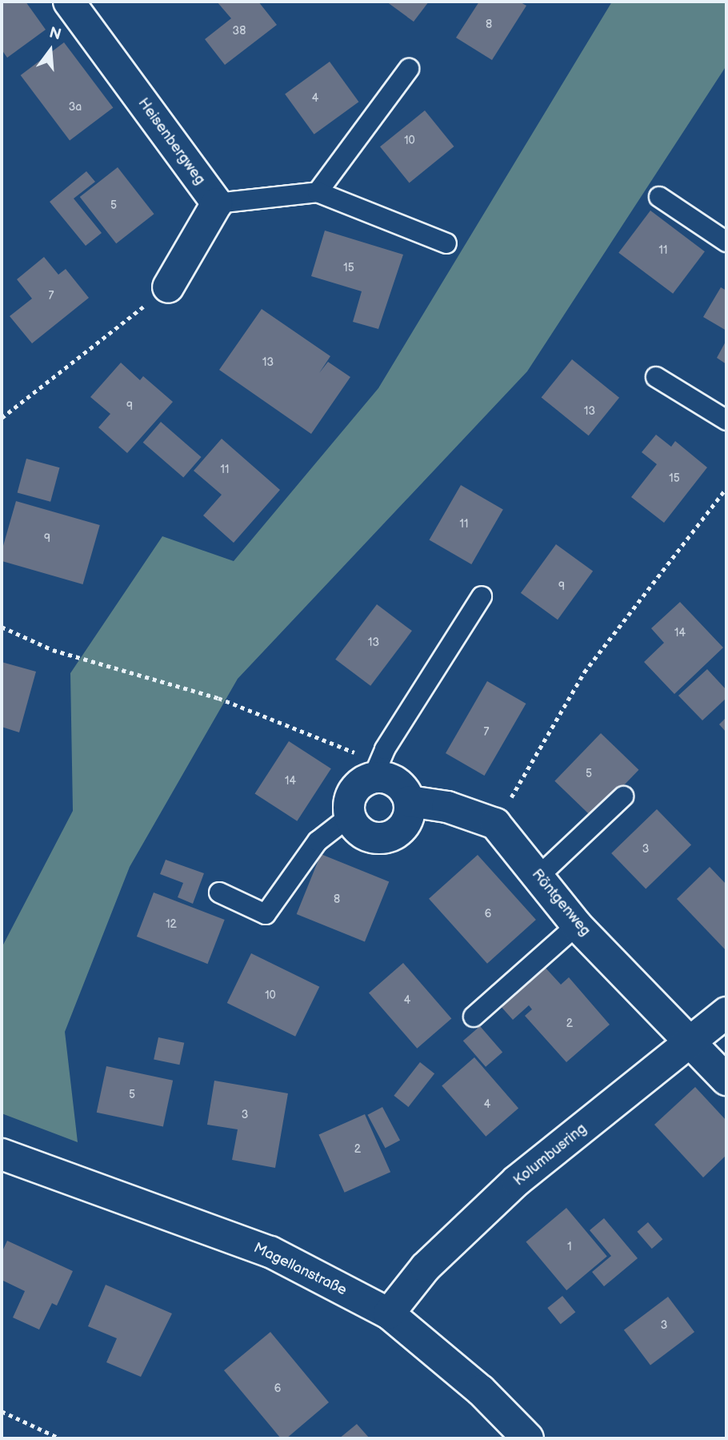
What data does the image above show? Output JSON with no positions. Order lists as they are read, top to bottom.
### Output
{
  "streets": {
    "street": [
      "Heisenbergweg",
      "Röntgenweg",
      "Kolumbusring",
      "Magellanstraße"
    ]
  },
  "crossings": [
    ["Röntgenweg", "Kolumbusring"],
    ["Kolumbusring", "Magellanstraße"]
  ],
  "house_numbers": [
    "8",
    "38",
    "4",
    "3a",
    "10",
    "5",
    "11",
    "15",
    "7",
    "13",
    "9",
    "13",
    "11",
    "15",
    "11",
    "9",
    "9",
    "14",
    "13",
    "7",
    "5",
    "14",
    "3",
    "8",
    "6",
    "12",
    "10",
    "4",
    "2",
    "5",
    "4",
    "3",
    "2",
    "1",
    "3",
    "6"
  ],
  "north": "top"
}
